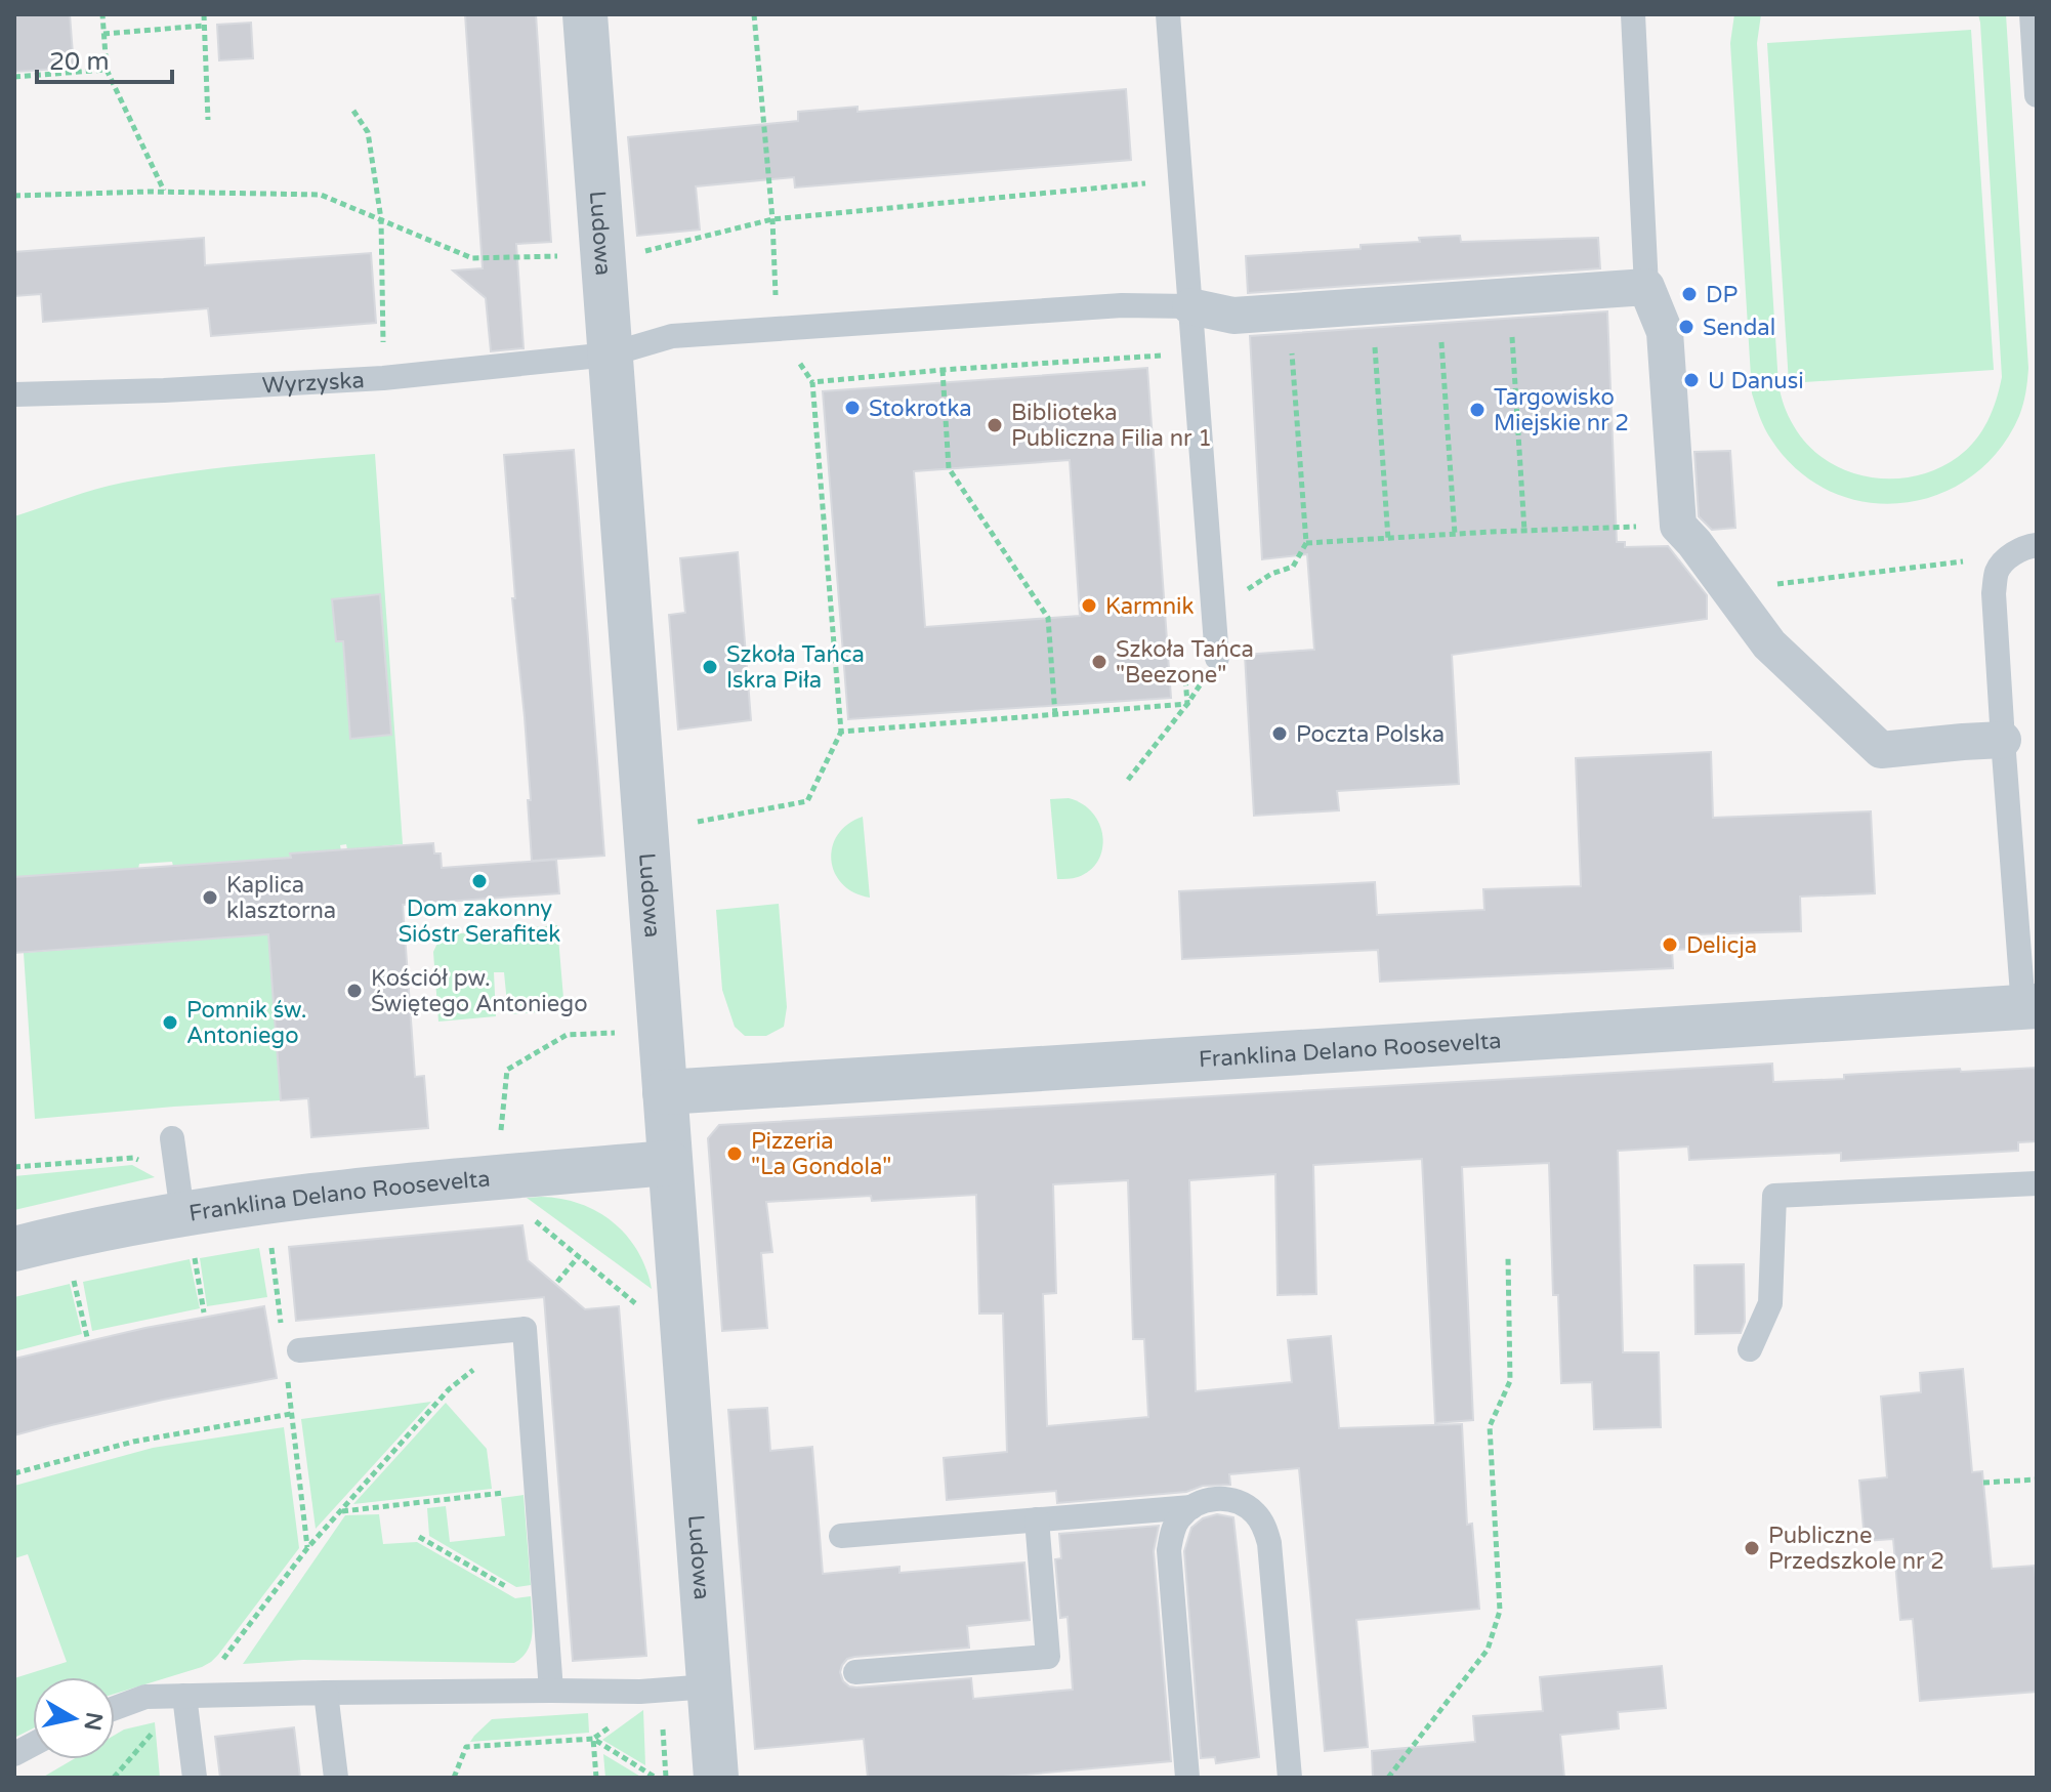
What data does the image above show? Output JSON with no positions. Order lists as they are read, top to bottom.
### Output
{
  "streets": {
    "street": ["Ludowa", "Franklina Delano Roosevelta"],
    "lane": ["Wyrzyska"]
  },
  "crossings": [
    ["Ludowa", "Wyrzyska"],
    ["Ludowa", "Franklina Delano Roosevelta"]
  ],
  "places": [
    "DP",
    "Sendal",
    "U Danusi",
    "Stokrotka",
    "Targowisko Miejskie nr 2",
    "Biblioteka Publiczna Filia nr 1",
    "Karmnik",
    "Szkoła Tańca \"Beezone\"",
    "Szkoła Tańca Iskra Piła",
    "Poczta Polska",
    "Dom zakonny Sióstr Serafitek",
    "Kaplica klasztorna",
    "Delicja",
    "Kościół pw. Świętego Antoniego",
    "Pomnik św. Antoniego",
    "Pizzeria \"La Gondola\"",
    "Publiczne Przedszkole nr 2"
  ],
  "scale_bar": "20 m",
  "north": "right"
}
